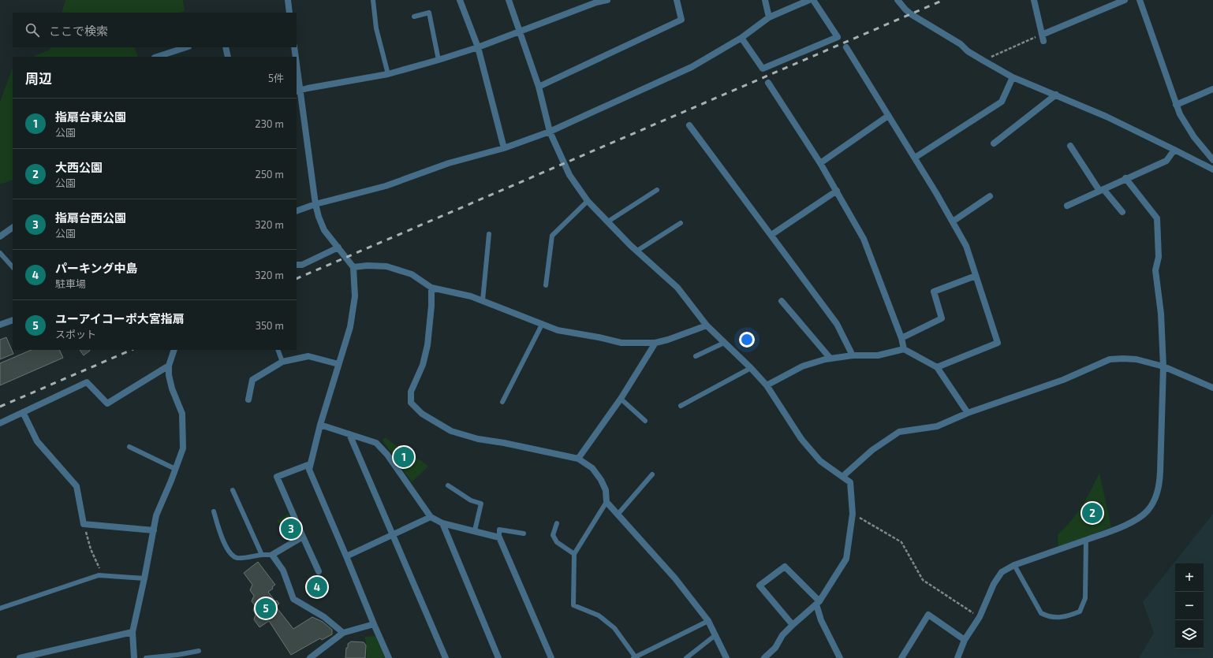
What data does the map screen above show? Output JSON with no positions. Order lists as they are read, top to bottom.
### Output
{
  "page": {
    "search": "ここで検索",
    "heading": ["周辺", "5件"],
    "list": [
      {
        "mark": "1",
        "name": "指扇台東公園",
        "note": "公園",
        "value": "230 m"
      },
      {
        "mark": "2",
        "name": "大西公園",
        "note": "公園",
        "value": "250 m"
      },
      {
        "mark": "3",
        "name": "指扇台西公園",
        "note": "公園",
        "value": "320 m"
      },
      {
        "mark": "4",
        "name": "パーキング中島",
        "note": "駐車場",
        "value": "320 m"
      },
      {
        "mark": "5",
        "name": "ユーアイコーポ大宮指扇",
        "note": "スポット",
        "value": "350 m"
      }
    ],
    "pins": [
      "1",
      "2",
      "3",
      "4",
      "5"
    ],
    "map_buttons": ["+", "−"]
  }
}
